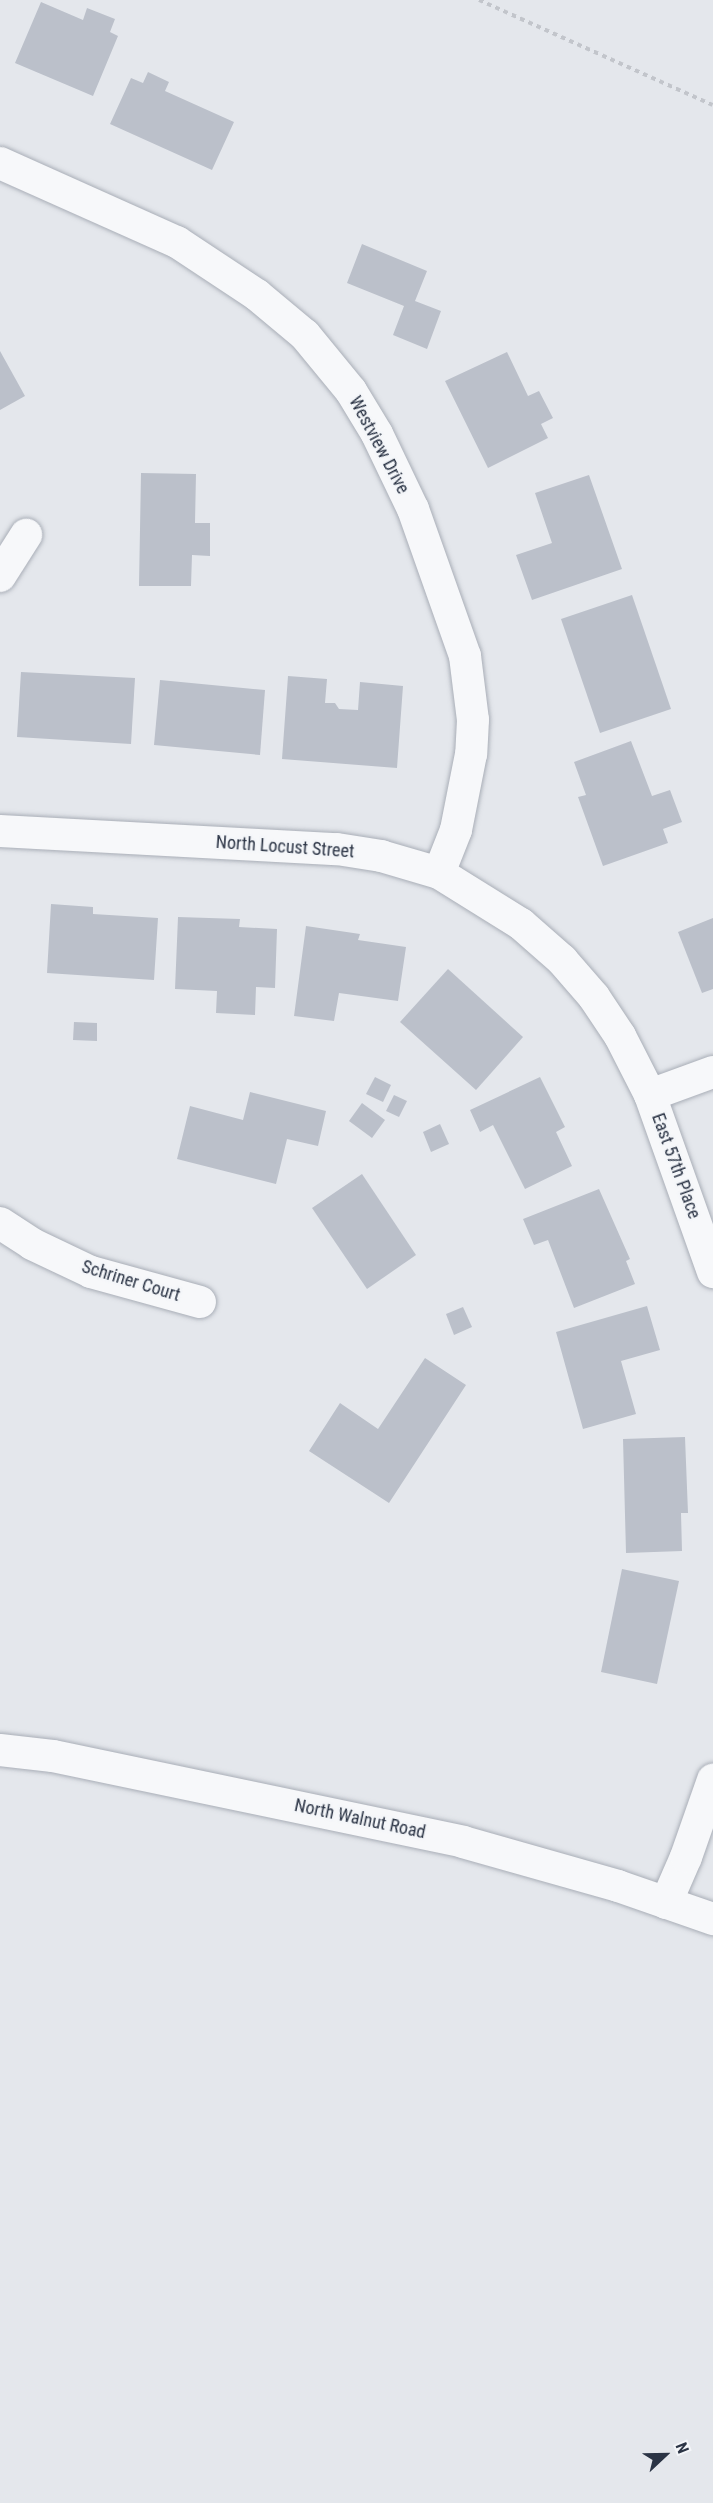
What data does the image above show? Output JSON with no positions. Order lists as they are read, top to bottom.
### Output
{
  "streets": {
    "street": [
      "Westview Drive",
      "North Locust Street",
      "East 57th Place",
      "Schriner Court",
      "North Walnut Road"
    ]
  },
  "crossings": [
    ["Westview Drive", "North Locust Street"],
    ["North Locust Street", "East 57th Place"]
  ],
  "north": "right"
}
